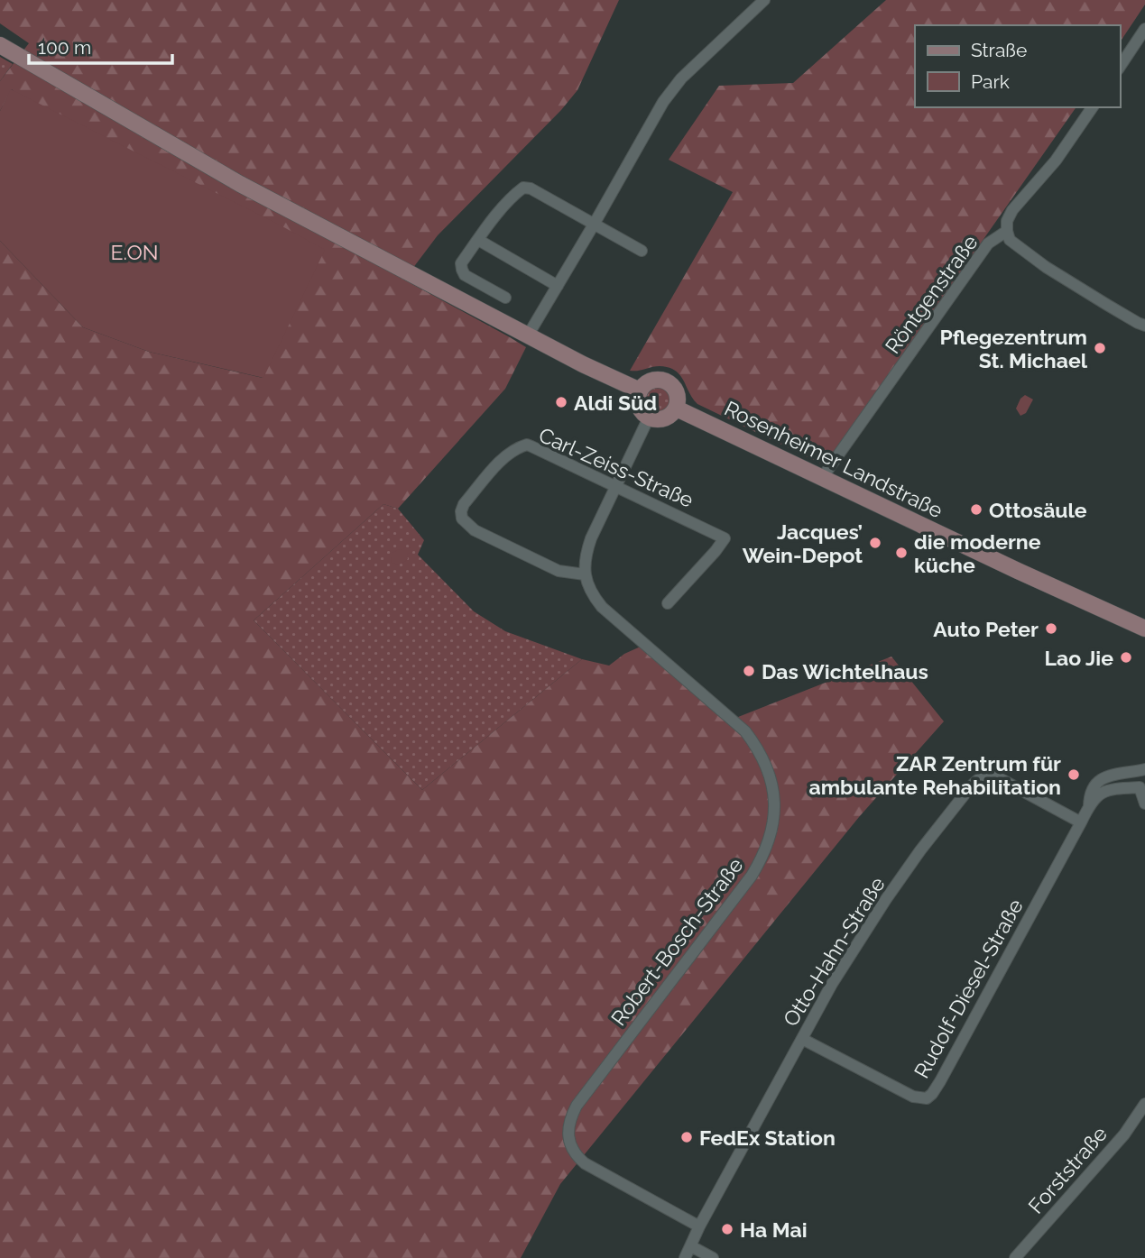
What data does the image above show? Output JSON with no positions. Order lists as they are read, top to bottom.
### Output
{
  "streets": {
    "main road": ["Rosenheimer Landstraße"],
    "street": [
      "Röntgenstraße",
      "Carl-Zeiss-Straße",
      "Robert-Bosch-Straße",
      "Otto-Hahn-Straße",
      "Rudolf-Diesel-Straße",
      "Forststraße"
    ]
  },
  "crossings": [
    ["Röntgenstraße", "Rosenheimer Landstraße"],
    ["Carl-Zeiss-Straße", "Robert-Bosch-Straße"],
    ["Robert-Bosch-Straße", "Otto-Hahn-Straße"],
    ["Otto-Hahn-Straße", "Rudolf-Diesel-Straße"]
  ],
  "parks": ["E.ON"],
  "places": [
    "Pflegezentrum St. Michael",
    "Aldi Süd",
    "Ottosäule",
    "Jacques’ Wein-Depot",
    "die moderne küche",
    "Auto Peter",
    "Lao Jie",
    "Das Wichtelhaus",
    "ZAR Zentrum für ambulante Rehabilitation",
    "FedEx Station",
    "Ha Mai"
  ],
  "legend": ["Straße", "Park"],
  "scale_bar": "100 m"
}
